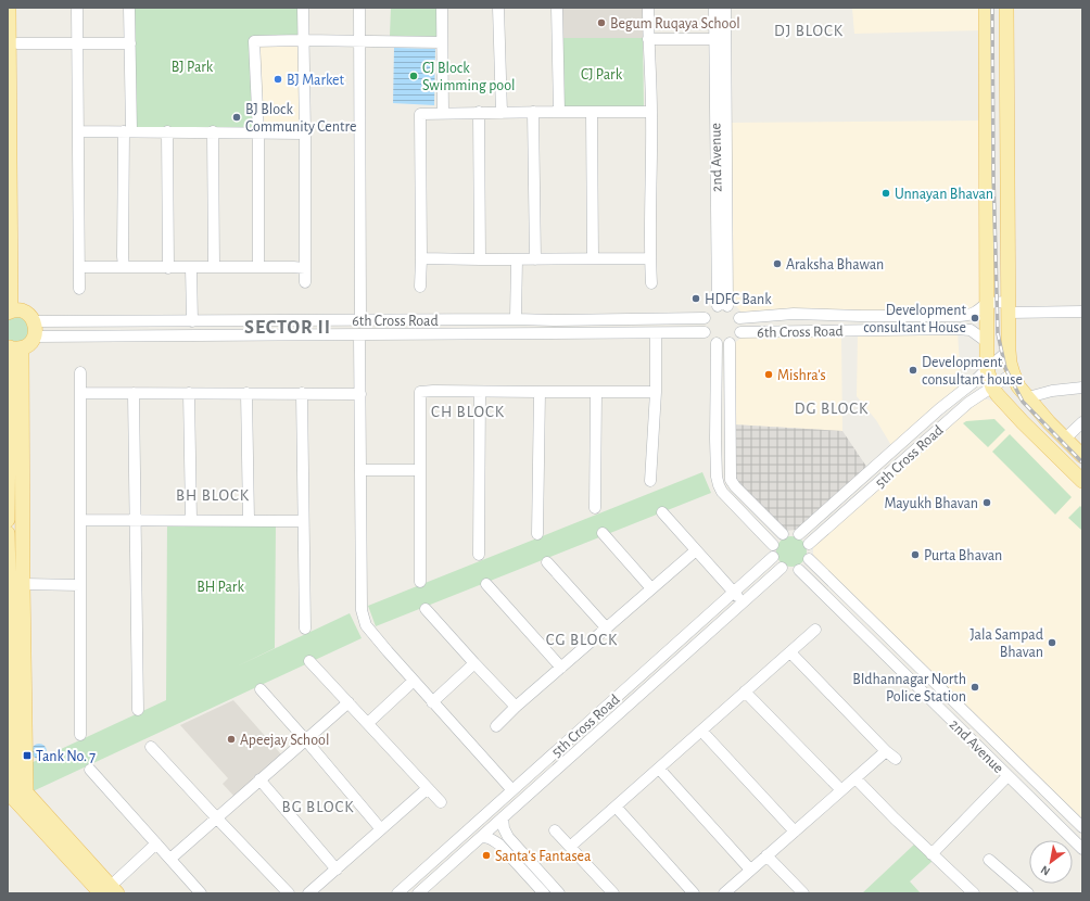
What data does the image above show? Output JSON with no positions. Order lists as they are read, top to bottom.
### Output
{
  "streets": {
    "street": ["2nd Avenue", "6th Cross Road", "5th Cross Road"]
  },
  "crossings": [
    ["2nd Avenue", "6th Cross Road"],
    ["2nd Avenue", "5th Cross Road"]
  ],
  "districts": [
    "DJ BLOCK",
    "SECTOR II",
    "DG BLOCK",
    "CH BLOCK",
    "BH BLOCK",
    "CG BLOCK",
    "BG BLOCK"
  ],
  "parks": ["BJ Park", "CJ Park", "BH Park"],
  "places": {
    "other": [
      "Begum Ruqaya School",
      "CJ Block Swimming pool",
      "BJ Market",
      "BJ Block Community Centre",
      "Unnayan Bhavan",
      "Araksha Bhawan",
      "HDFC Bank",
      "Development consultant House",
      "Development consultant house",
      "Mishra's",
      "Mayukh Bhavan",
      "Purta Bhavan",
      "Jala Sampad Bhavan",
      "BIdhannagar North Police Station",
      "Apeejay School",
      "Santa's Fantasea"
    ],
    "transit": ["Tank No. 7"]
  },
  "north": "bottom left"
}
